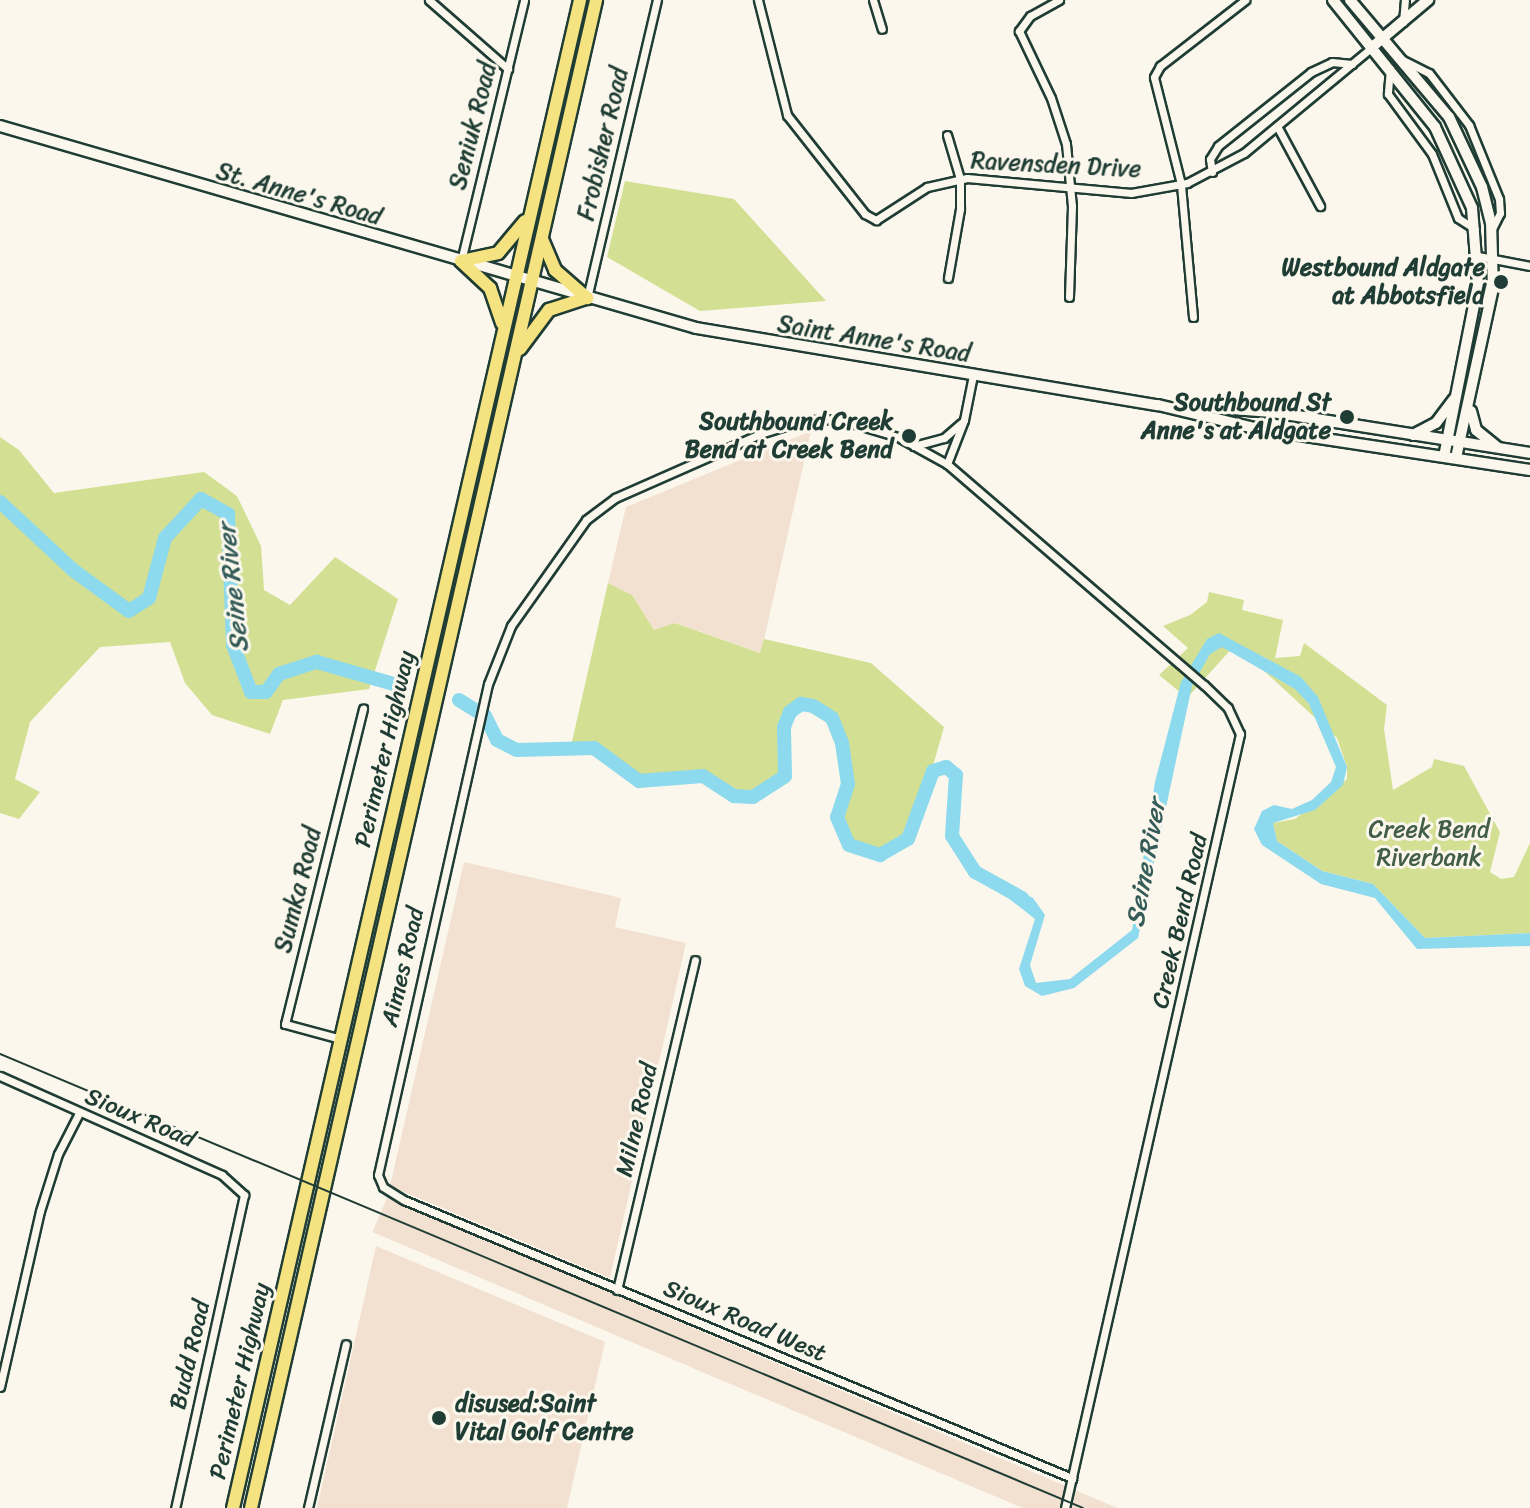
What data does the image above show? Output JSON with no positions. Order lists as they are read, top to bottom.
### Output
{
  "streets": {
    "highway": ["Perimeter Highway"],
    "main road": ["St. Anne's Road", "Saint Anne's Road"],
    "street": [
      "Seniuk Road",
      "Frobisher Road",
      "Ravensden Drive",
      "Sumka Road",
      "Creek Bend Road",
      "Aimes Road",
      "Sioux Road",
      "Milne Road",
      "Sioux Road West",
      "Budd Road"
    ]
  },
  "crossings": [
    ["Seniuk Road", "St. Anne's Road"],
    ["Frobisher Road", "St. Anne's Road"],
    ["Frobisher Road", "Saint Anne's Road"],
    ["St. Anne's Road", "Saint Anne's Road"],
    ["St. Anne's Road", "Perimeter Highway"],
    ["Perimeter Highway", "Sumka Road"],
    ["Creek Bend Road", "Aimes Road"],
    ["Creek Bend Road", "Sioux Road West"],
    ["Aimes Road", "Sioux Road West"],
    ["Sioux Road", "Budd Road"],
    ["Milne Road", "Sioux Road West"]
  ],
  "water": ["Seine River"],
  "parks": ["Creek Bend Riverbank"],
  "places": [
    "Westbound Aldgate at Abbotsfield",
    "Southbound St Anne's at Aldgate",
    "Southbound Creek Bend at Creek Bend",
    "disused:Saint Vital Golf Centre"
  ]
}
